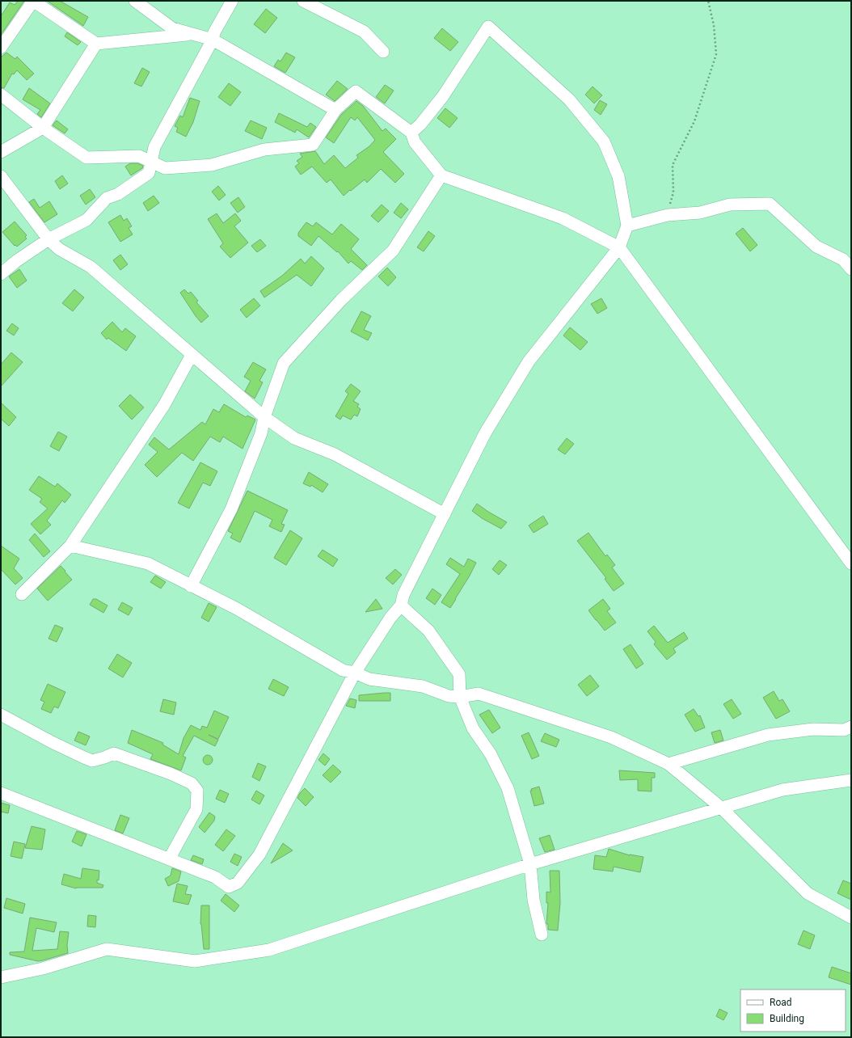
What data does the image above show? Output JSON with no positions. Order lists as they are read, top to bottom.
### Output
{
  "legend": ["Road", "Building"]
}
